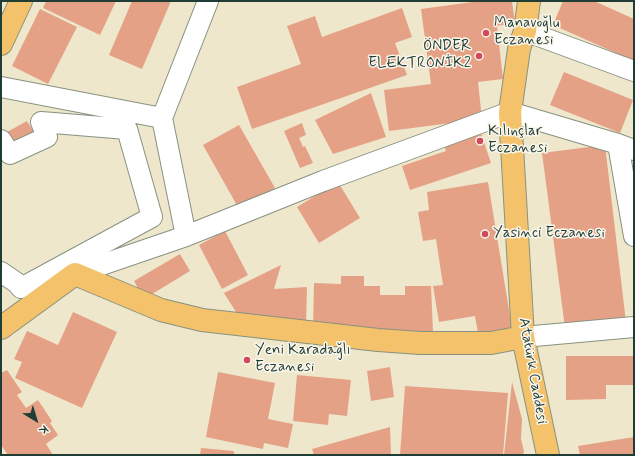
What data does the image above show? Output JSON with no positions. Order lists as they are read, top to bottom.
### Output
{
  "streets": {
    "main road": ["Atatürk Caddesi"]
  },
  "places": [
    "Manavoğlu Eczanesi",
    "ÖNDER ELEKTRONİK2",
    "Kılınçlar Eczanesi",
    "Yasinci Eczanesi",
    "Yeni Karadağlı Eczanesi"
  ],
  "north": "bottom right"
}
